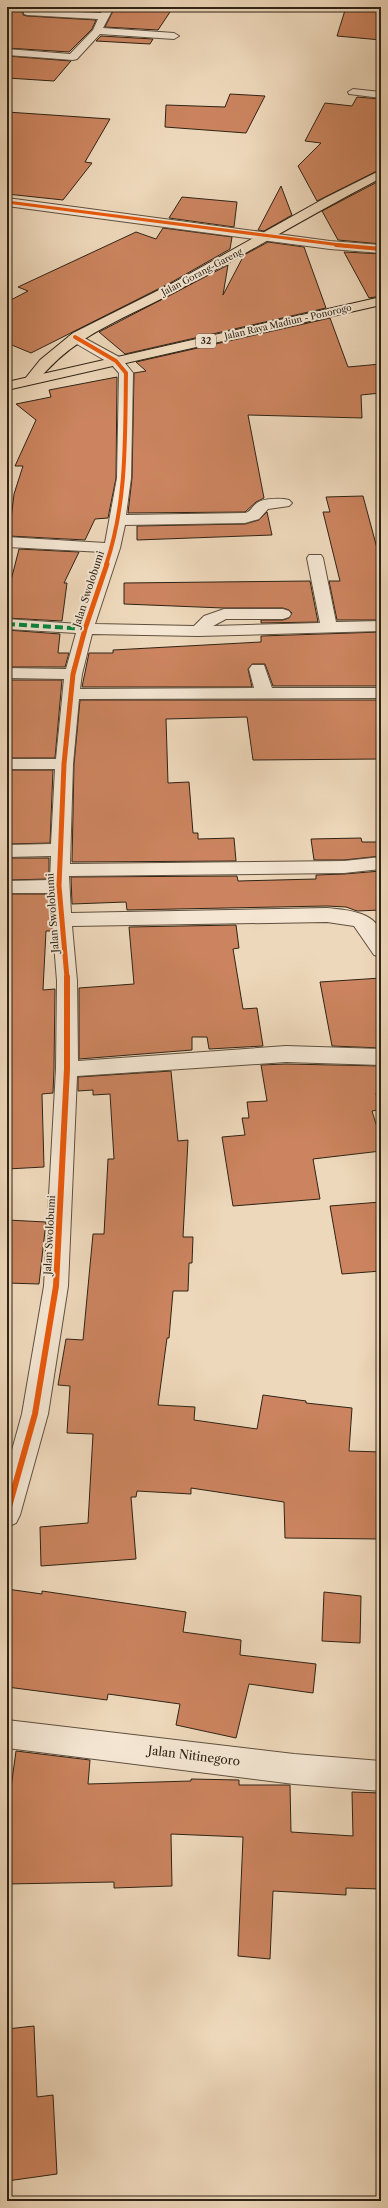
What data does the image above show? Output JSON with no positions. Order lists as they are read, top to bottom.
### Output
{
  "streets": {
    "main road": ["Jalan Gorang-Gareng", "Jalan Raya Madiun - Ponorogo", "32"],
    "street": ["Jalan Swolobumi", "Jalan Nitinegoro"]
  },
  "crossings": [
    ["Jalan Gorang-Gareng", "Jalan Raya Madiun - Ponorogo"],
    ["Jalan Gorang-Gareng", "32"],
    ["Jalan Gorang-Gareng", "Jalan Swolobumi"],
    ["Jalan Raya Madiun - Ponorogo", "32"],
    ["Jalan Raya Madiun - Ponorogo", "Jalan Swolobumi"]
  ]
}
